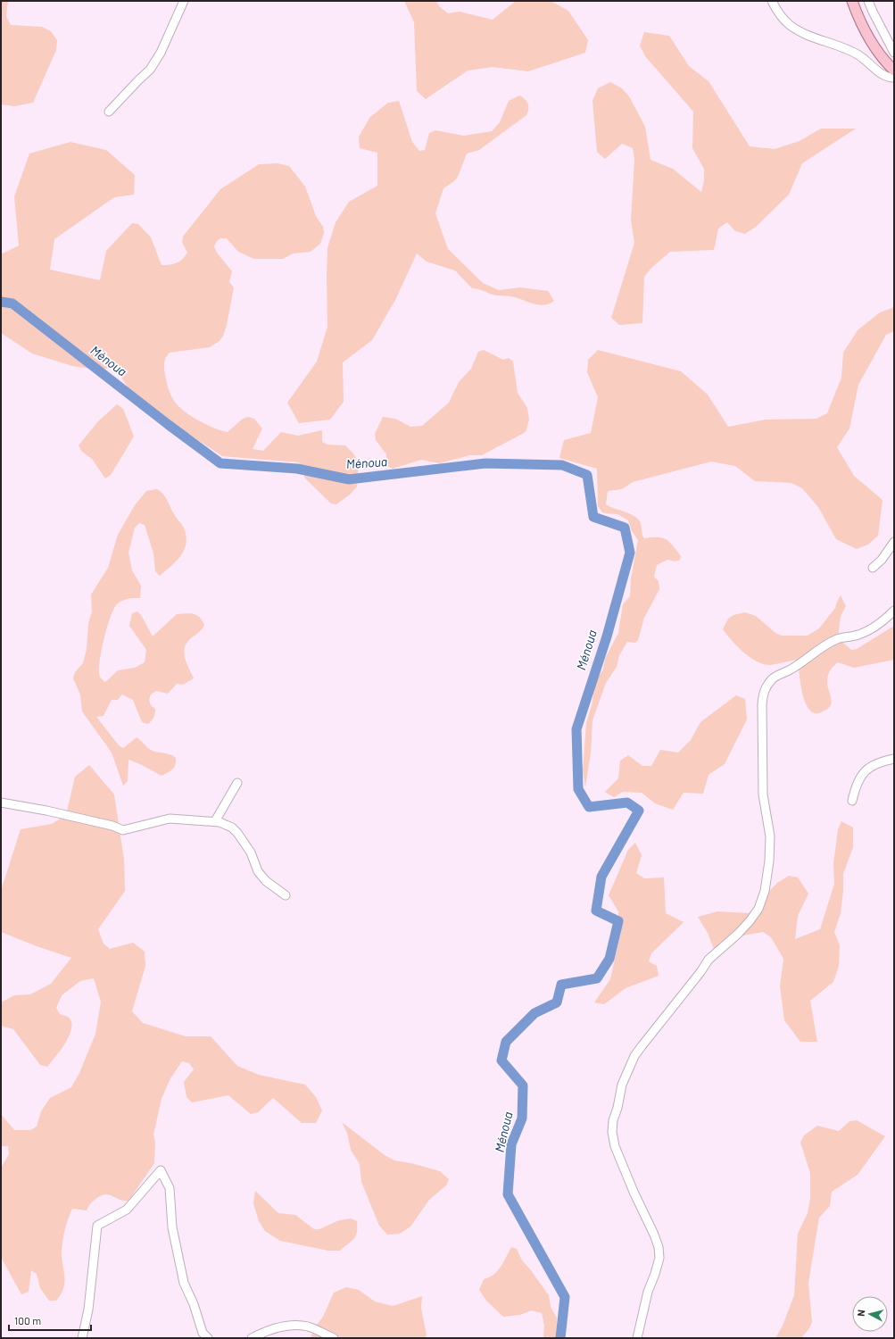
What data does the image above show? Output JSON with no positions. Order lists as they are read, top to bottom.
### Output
{
  "water": ["Ménoua"],
  "scale_bar": "100 m",
  "north": "left"
}
